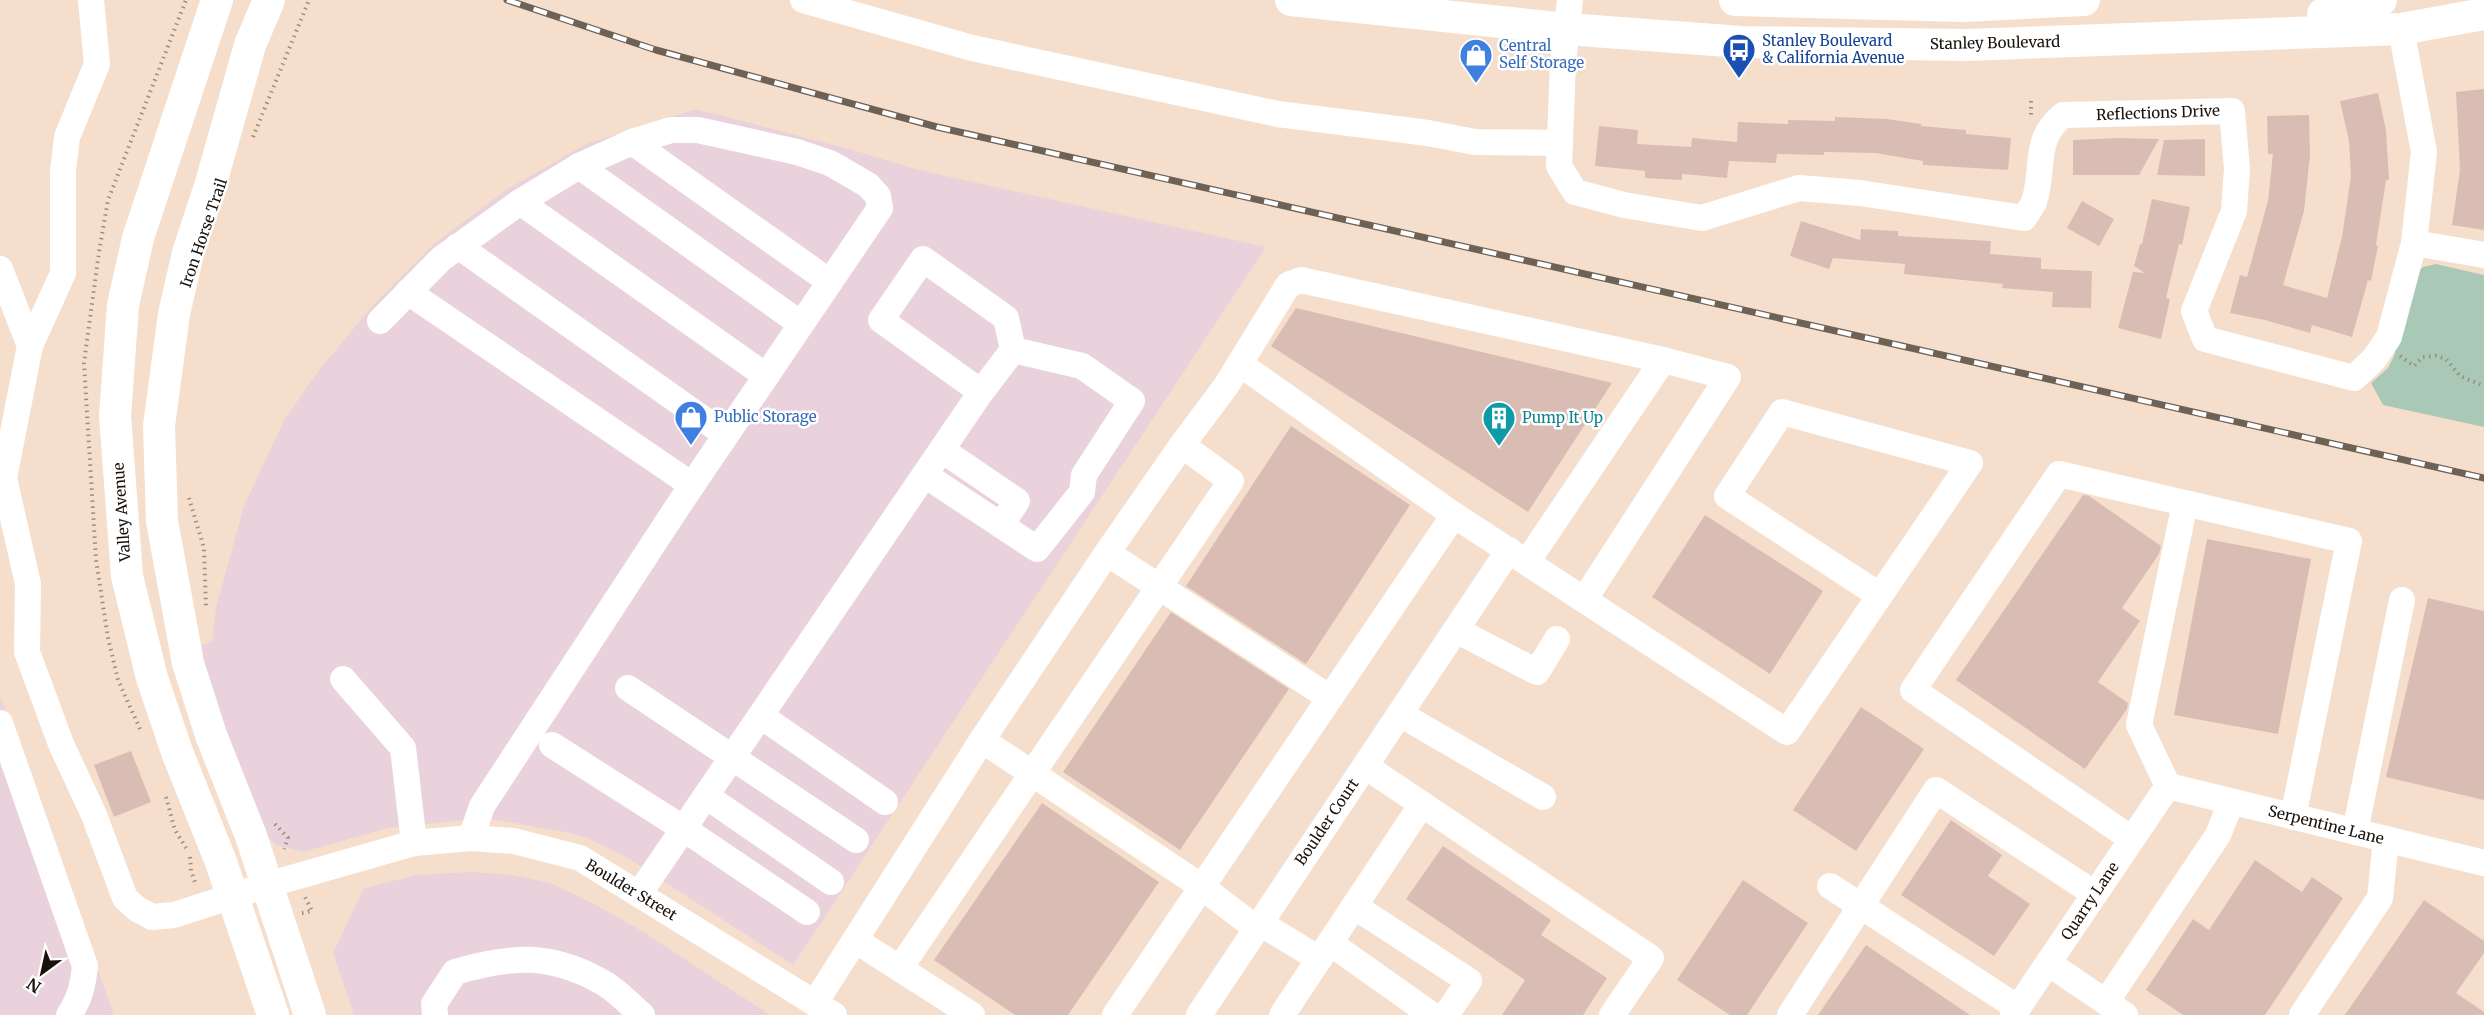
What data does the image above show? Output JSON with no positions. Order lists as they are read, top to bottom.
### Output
{
  "streets": {
    "main road": ["Stanley Boulevard", "Valley Avenue"],
    "street": [
      "Reflections Drive",
      "Boulder Court",
      "Serpentine Lane",
      "Boulder Street",
      "Quarry Lane"
    ]
  },
  "crossings": [
    ["Stanley Boulevard", "Reflections Drive"],
    ["Valley Avenue", "Boulder Street"],
    ["Serpentine Lane", "Quarry Lane"]
  ],
  "places": {
    "bus stop": ["Stanley Boulevard & California Avenue"],
    "shop": ["Central Self Storage", "Public Storage"],
    "building": ["Pump It Up"]
  },
  "north": "bottom left"
}
